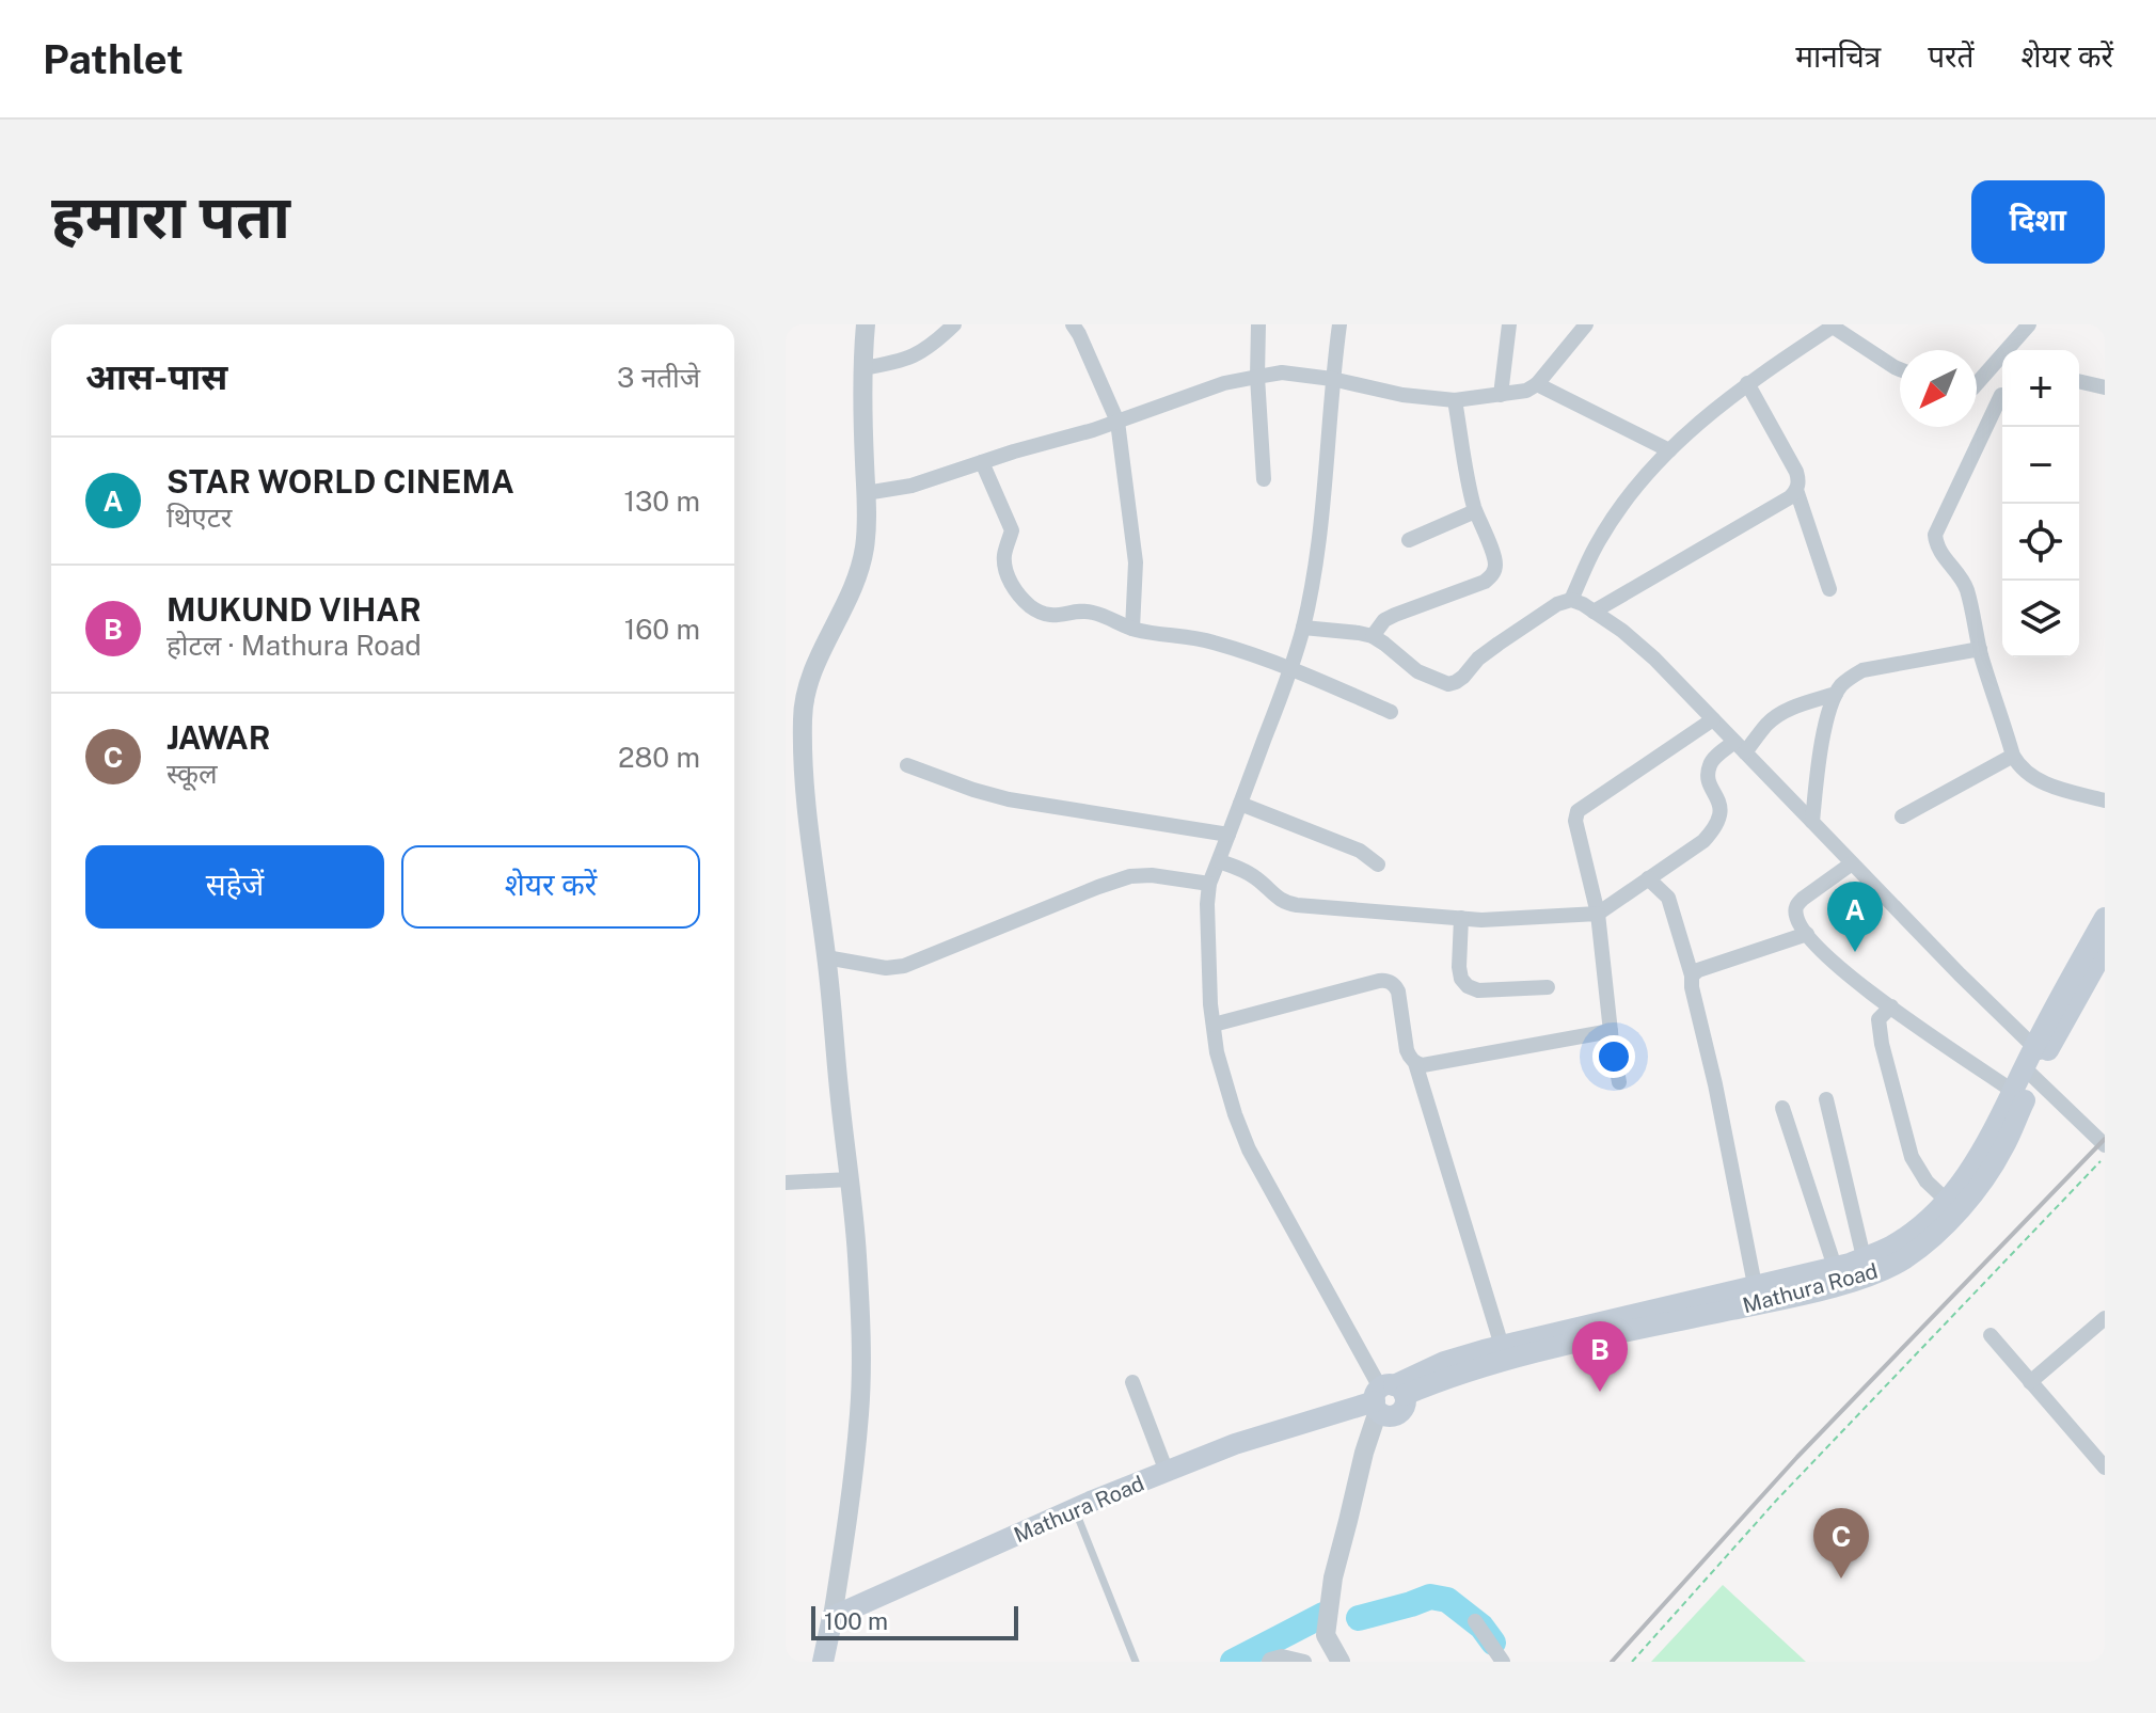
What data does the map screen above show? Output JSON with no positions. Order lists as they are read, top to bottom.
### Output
{
  "streets": {
    "main road": ["Mathura Road"]
  },
  "scale_bar": "100 m",
  "north": "bottom left",
  "page": {
    "header": "Pathlet",
    "nav": ["मानचित्र", "परतें", "शेयर करें"],
    "buttons": [
      "दिशा",
      ["सहेजें", "शेयर करें"]
    ],
    "title": "हमारा पता",
    "heading": ["आस-पास", "3 नतीजे"],
    "map_buttons": ["+", "−"],
    "list": [
      {
        "mark": "A",
        "name": "STAR WORLD CINEMA",
        "note": "थिएटर",
        "value": "130 m"
      },
      {
        "mark": "B",
        "name": "MUKUND VIHAR",
        "note": "होटल · Mathura Road",
        "value": "160 m"
      },
      {
        "mark": "C",
        "name": "JAWAR",
        "note": "स्कूल",
        "value": "280 m"
      }
    ],
    "pins": ["A", "B", "C"],
    "scale": "100 m"
  }
}
